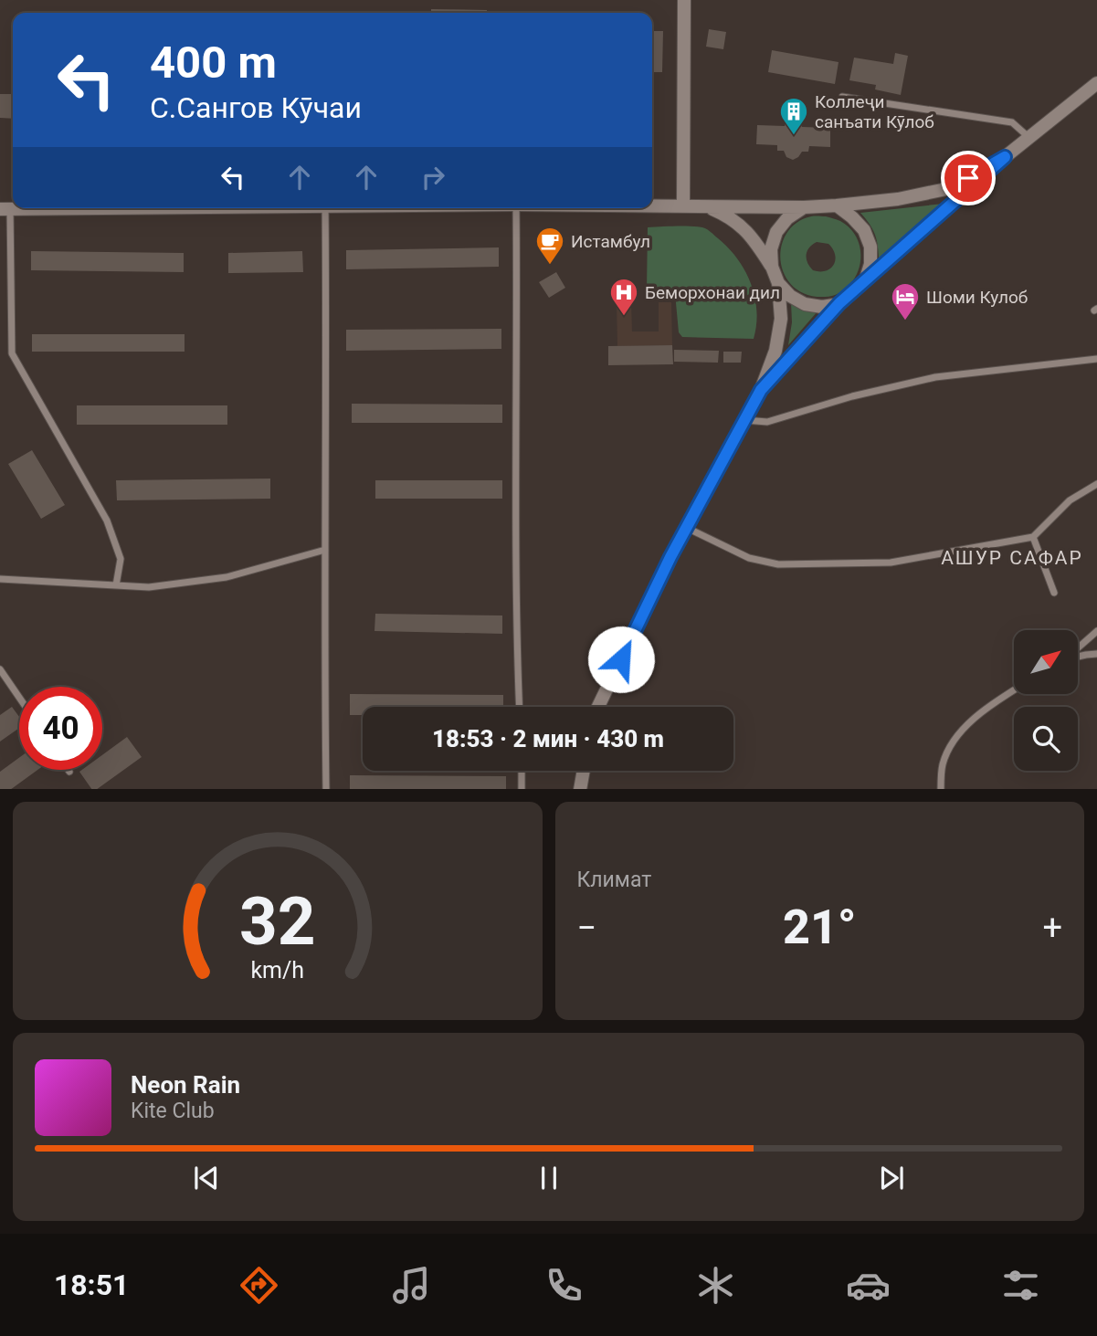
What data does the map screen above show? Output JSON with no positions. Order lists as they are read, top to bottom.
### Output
{
  "districts": ["АШУР САФАР"],
  "places": {
    "building": ["Коллеҷи санъати Кӯлоб"],
    "cafe": ["Истамбул"],
    "hospital": ["Беморхонаи дил"],
    "hotel": ["Шоми Кулоб"]
  },
  "north": "top right",
  "page": {
    "turn": ["400 m", "С.Сангов Кӯчаи"],
    "limit": "40",
    "trip": "18:53 · 2 мин · 430 m",
    "tile": "Климат",
    "heat": ["−", "21°", "+"],
    "song": ["Neon Rain", "Kite Club"],
    "tabs": "18:51",
    "gauge": ["32", "km/h"]
  }
}
